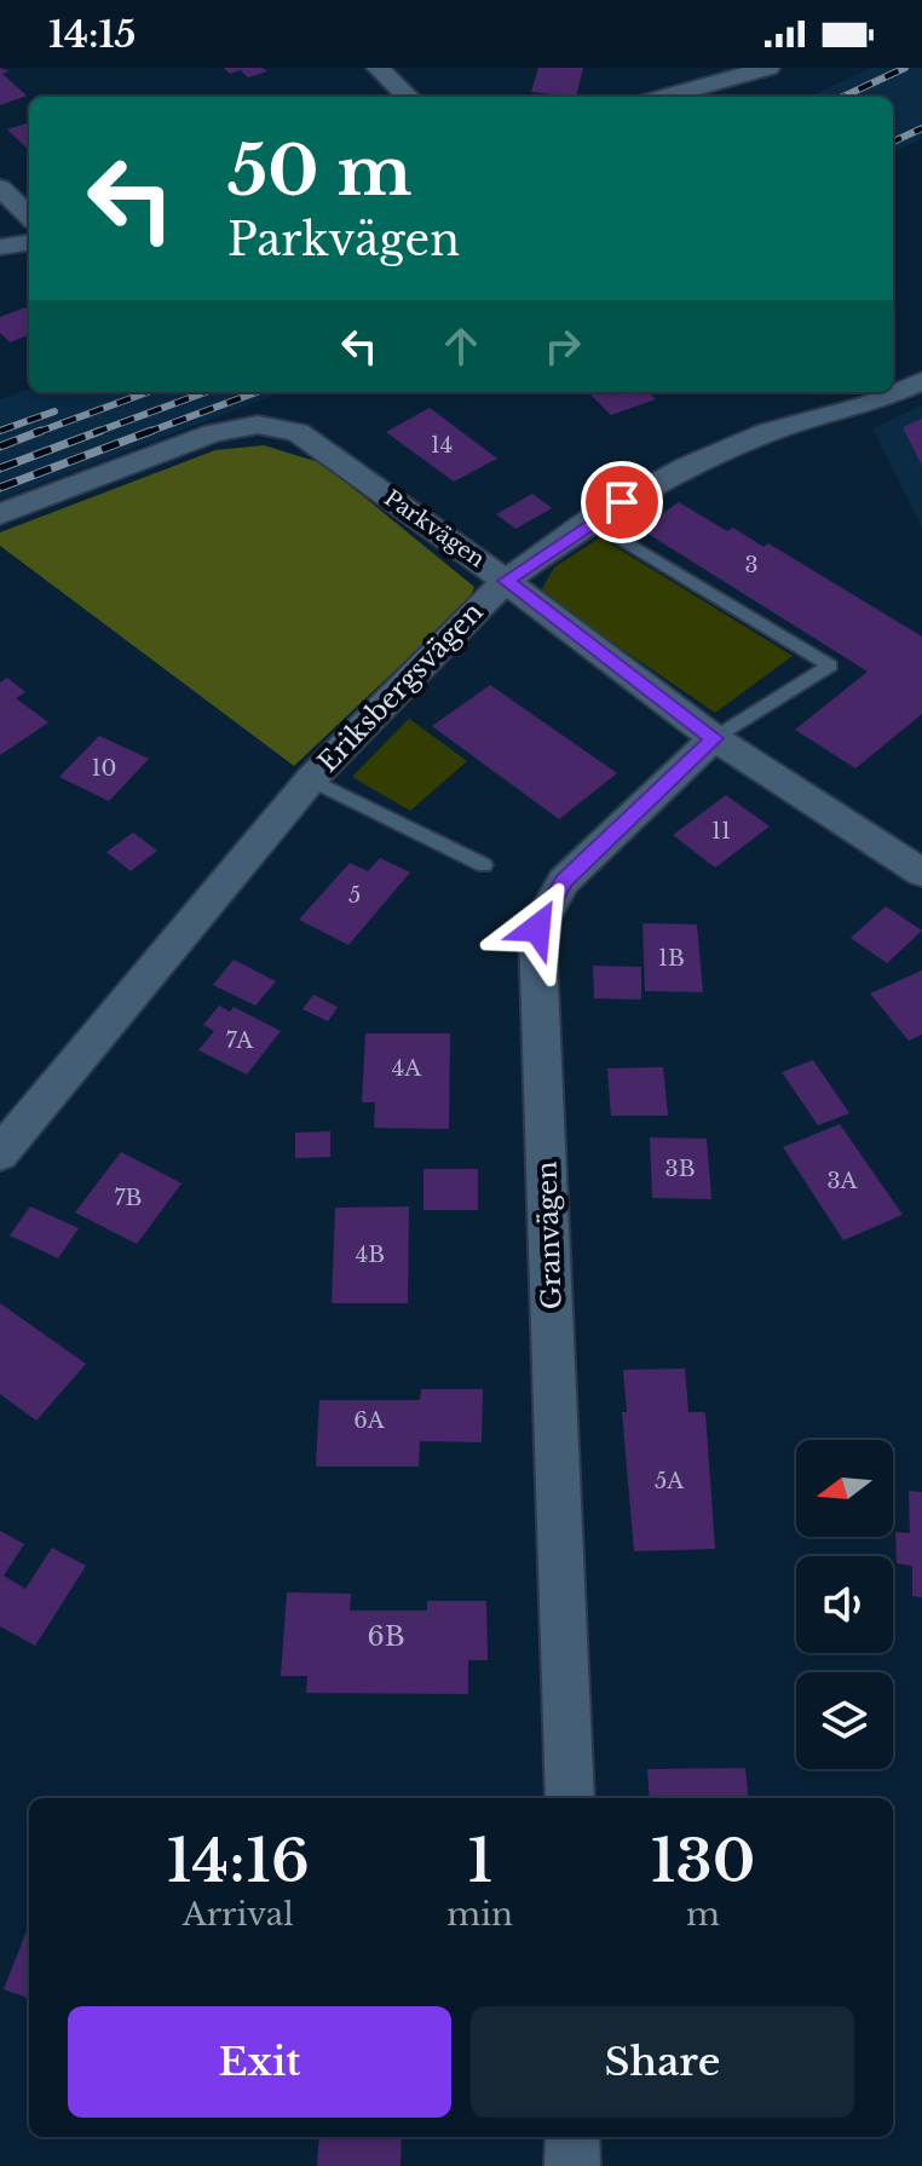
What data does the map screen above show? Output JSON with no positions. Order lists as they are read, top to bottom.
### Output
{
  "streets": {
    "street": ["Parkvägen", "Eriksbergsvägen", "Granvägen"]
  },
  "crossings": [
    ["Parkvägen", "Eriksbergsvägen"],
    ["Parkvägen", "Granvägen"]
  ],
  "house_numbers": [
    "14",
    "3",
    "10",
    "11",
    "5",
    "1B",
    "7A",
    "4A",
    "3B",
    "3A",
    "7B",
    "4B",
    "6A",
    "5A",
    "6B"
  ],
  "north": "left",
  "page": {
    "status": "14:15",
    "turn": ["50 m", "Parkvägen"],
    "eta": [
      "14:16",
      "Arrival",
      "1",
      "min",
      "130",
      "m"
    ],
    "buttons": ["Exit", "Share"]
  }
}
